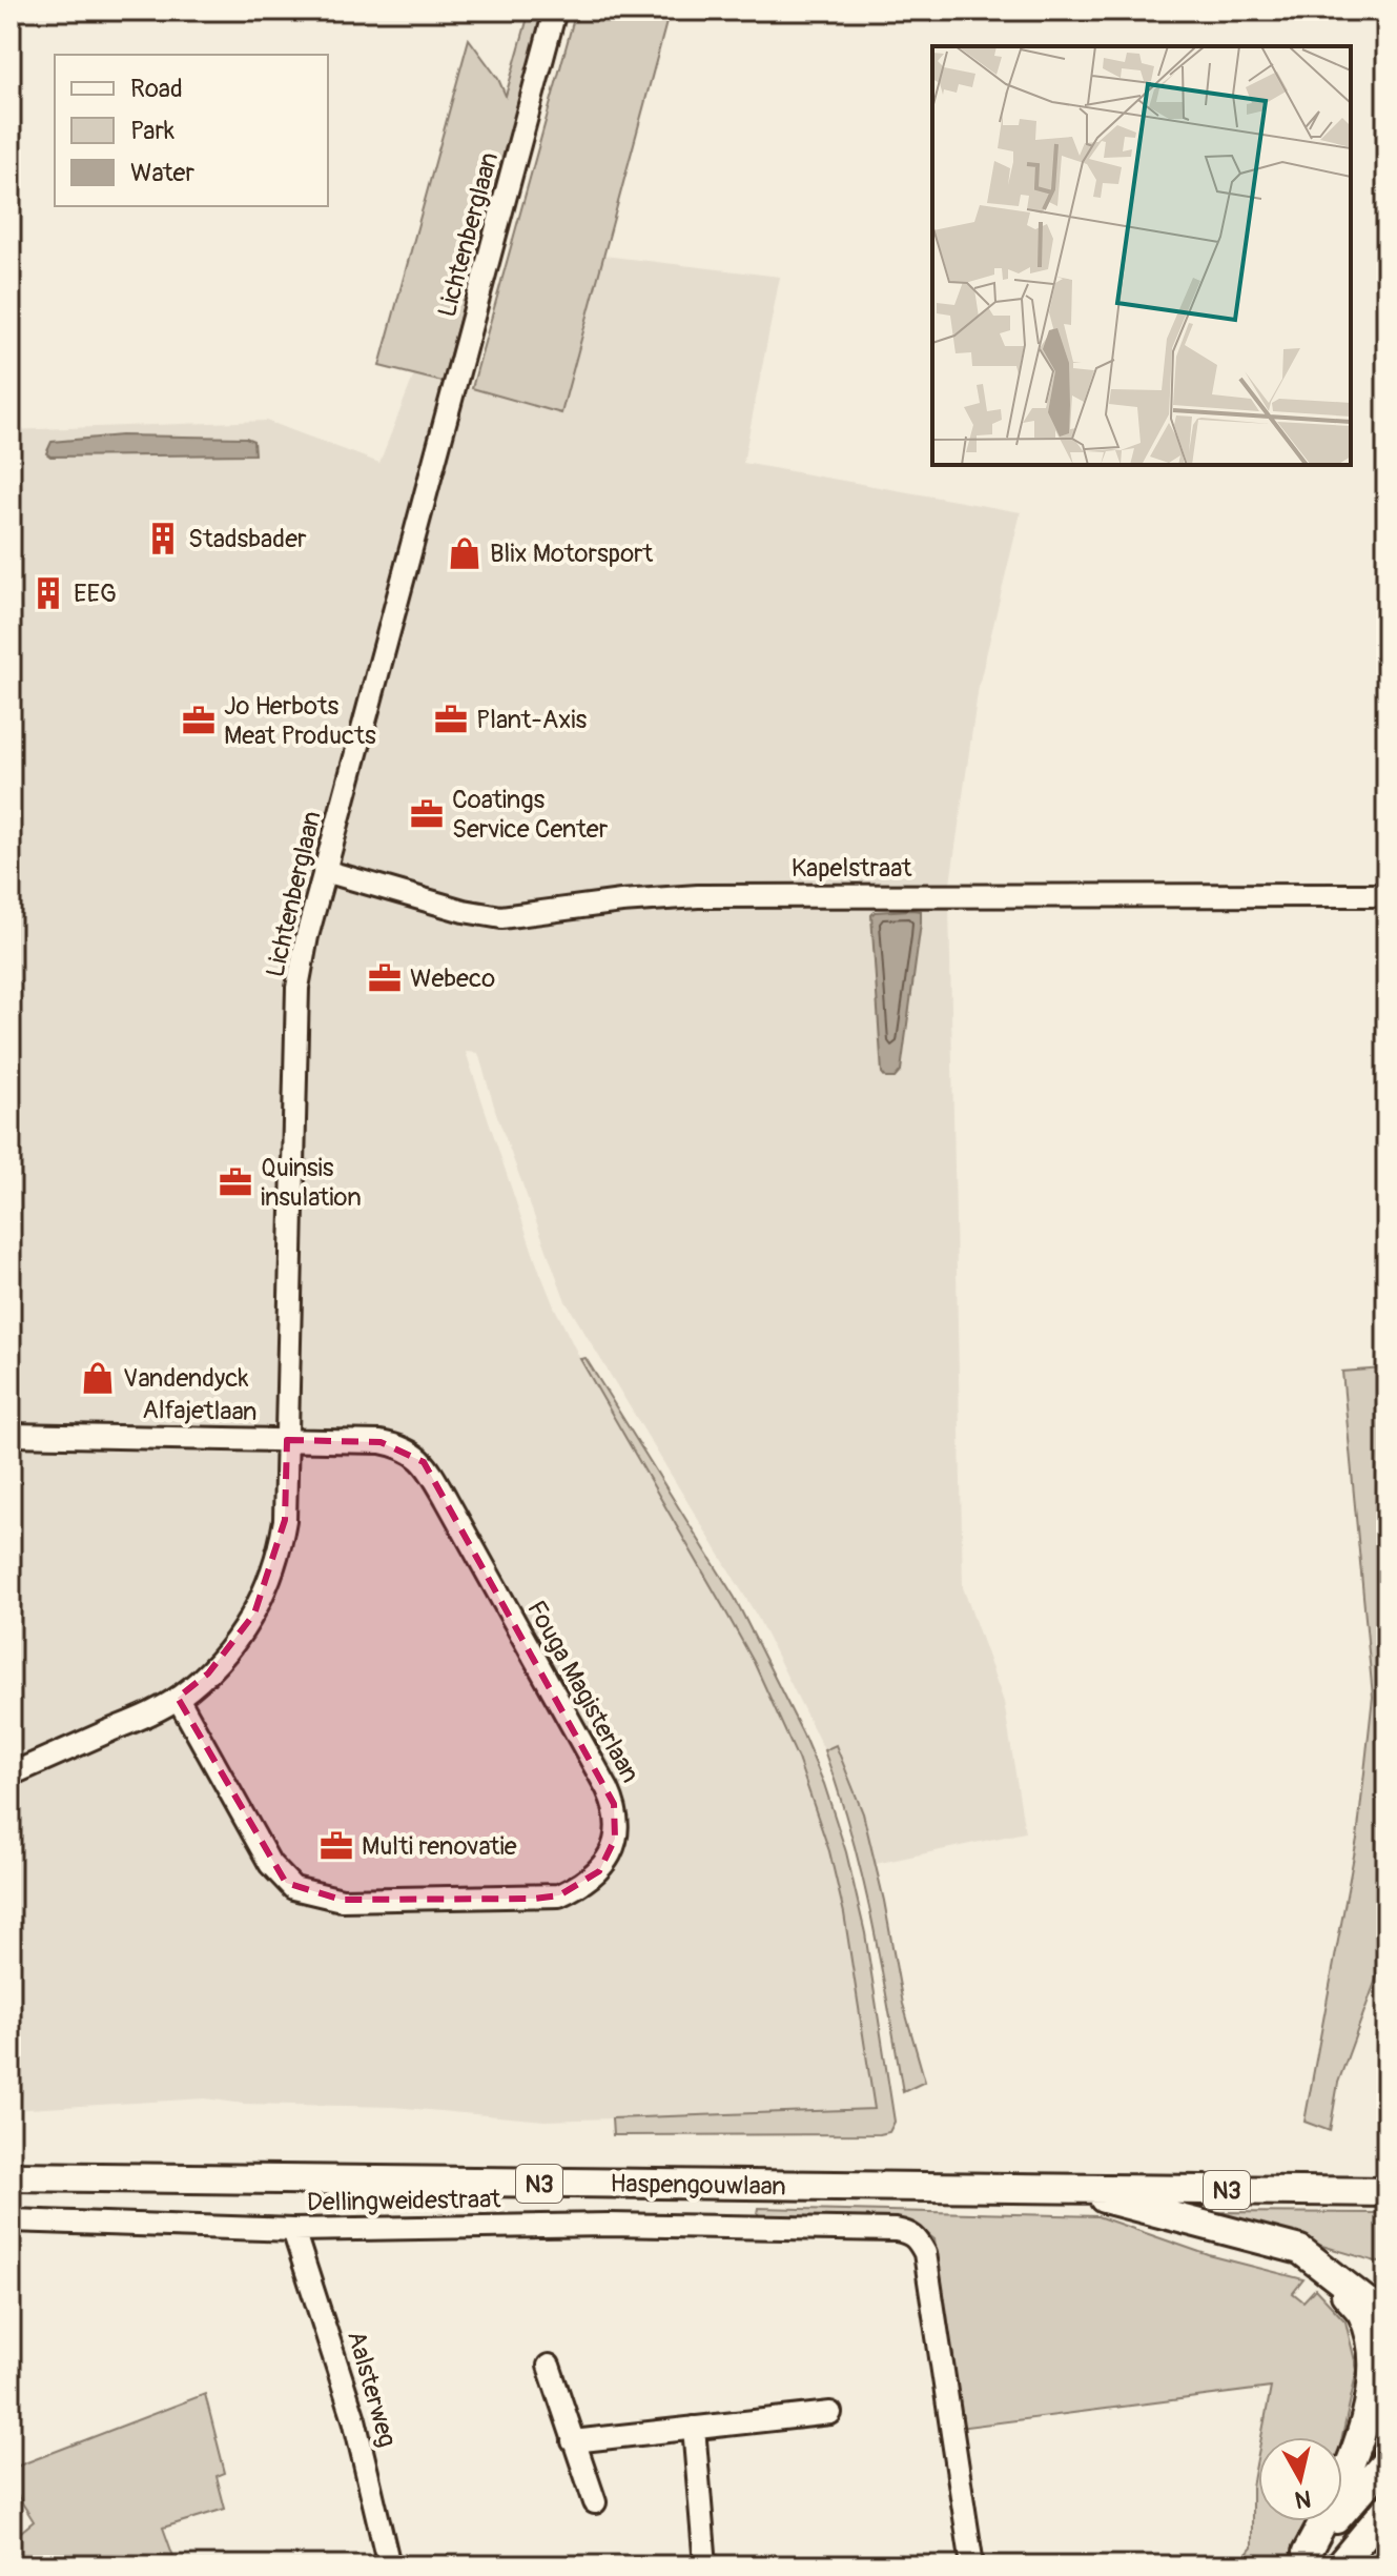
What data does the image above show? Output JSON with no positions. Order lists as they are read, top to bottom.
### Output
{
  "streets": {
    "main road": ["N3", "Haspengouwlaan"],
    "street": [
      "Lichtenberglaan",
      "Kapelstraat",
      "Alfajetlaan",
      "Fouga Magisterlaan",
      "Dellingweidestraat",
      "Aalsterweg"
    ]
  },
  "crossings": [
    ["Lichtenberglaan", "Kapelstraat"],
    ["Lichtenberglaan", "Alfajetlaan"],
    ["Lichtenberglaan", "Fouga Magisterlaan"],
    ["Alfajetlaan", "Fouga Magisterlaan"],
    ["Dellingweidestraat", "Aalsterweg"]
  ],
  "places": {
    "building": ["Stadsbader", "EEG"],
    "shop": ["Blix Motorsport", "Vandendyck"],
    "office": [
      "Plant-Axis",
      "Jo Herbots Meat Products",
      "Coatings Service Center",
      "Webeco",
      "Quinsis insulation",
      "Multi renovatie"
    ]
  },
  "legend": ["Road", "Park", "Water"],
  "north": "bottom"
}
